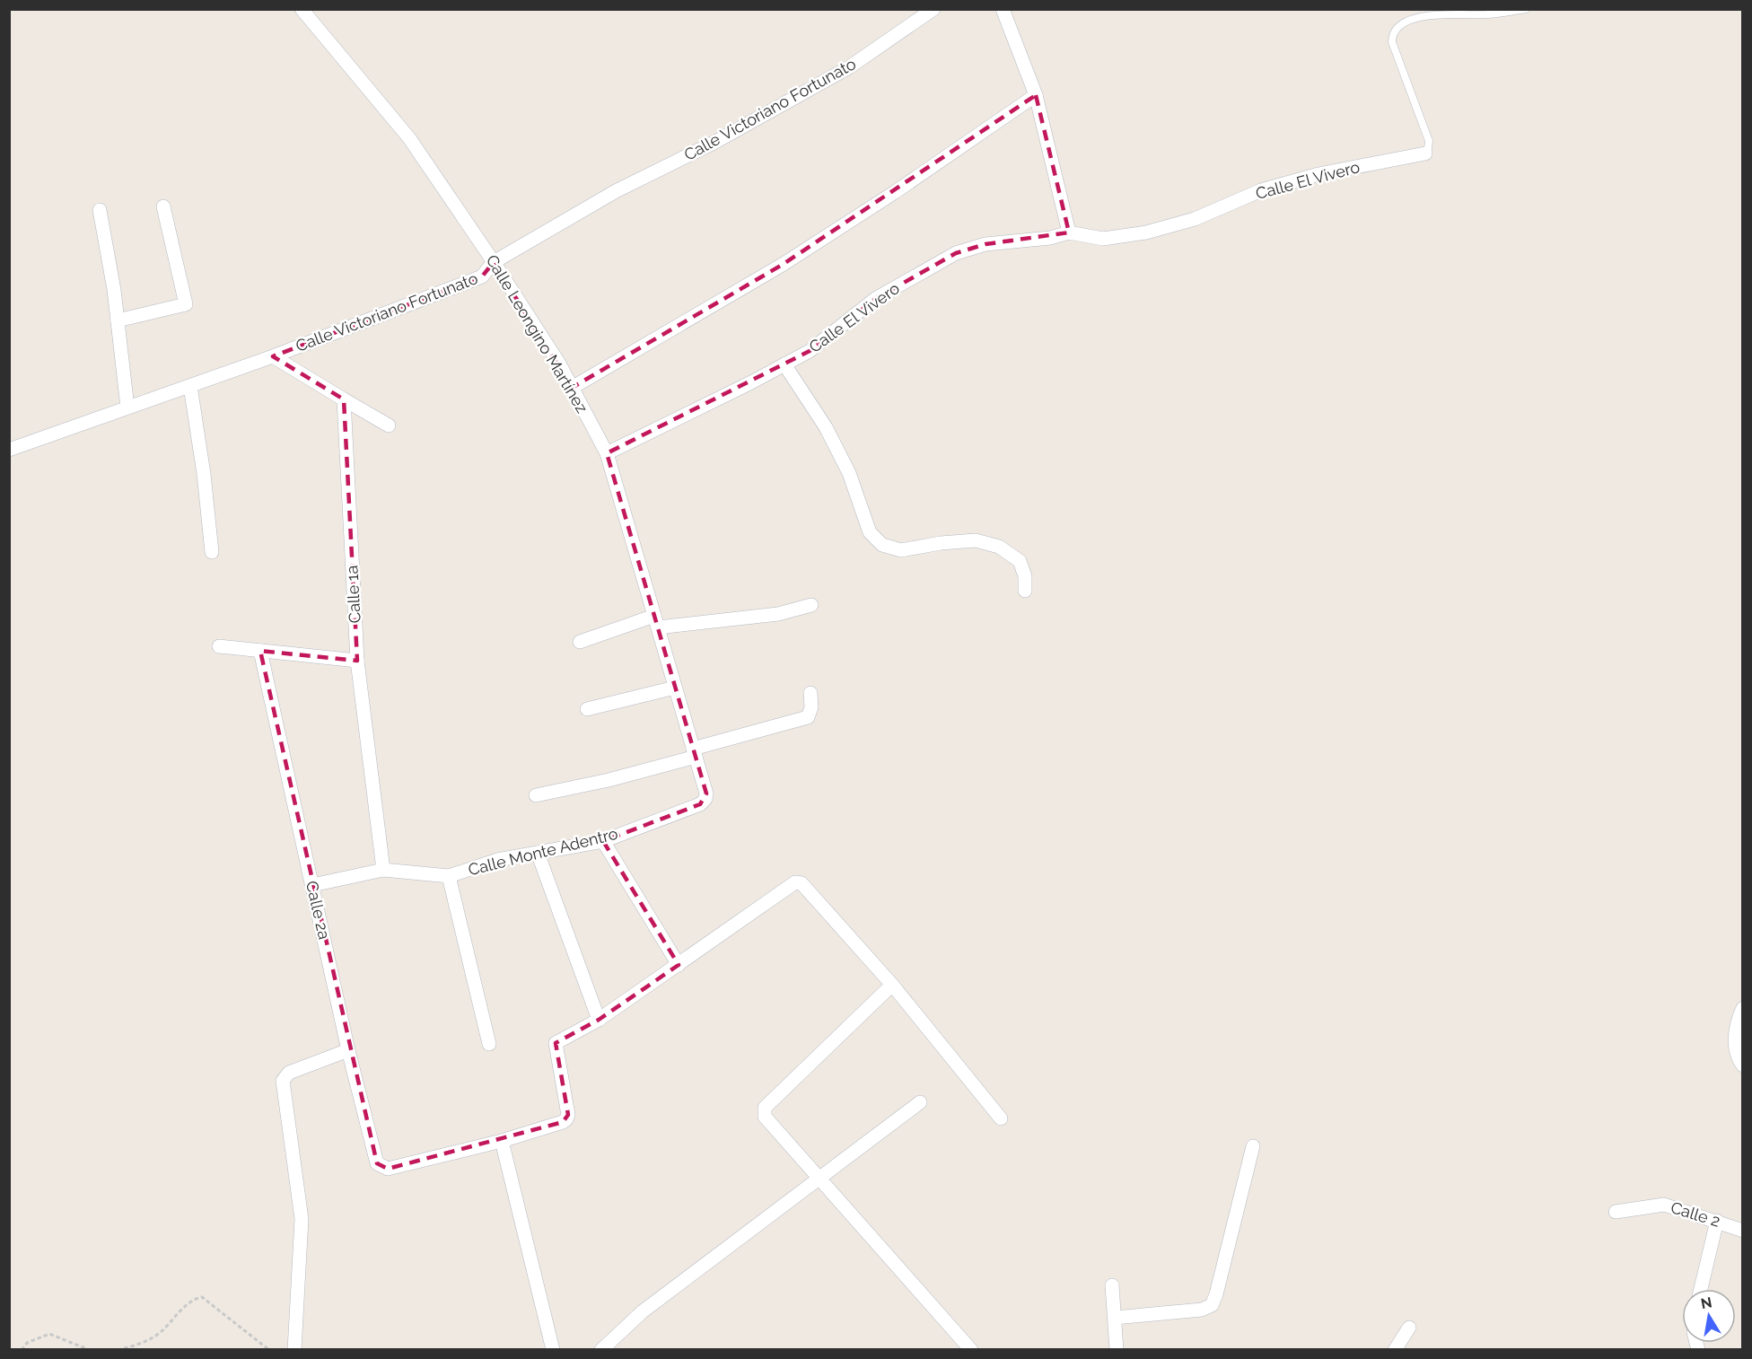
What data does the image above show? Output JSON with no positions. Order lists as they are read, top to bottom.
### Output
{
  "streets": {
    "street": [
      "Calle Victoriano Fortunato",
      "Calle El Vivero",
      "Calle Leongino Martínez",
      "Calle 1a",
      "Calle Monte Adentro",
      "Calle 2a",
      "Calle 2"
    ]
  },
  "crossings": [
    ["Calle Victoriano Fortunato", "Calle Leongino Martínez"],
    ["Calle El Vivero", "Calle Leongino Martínez"],
    ["Calle Leongino Martínez", "Calle Monte Adentro"],
    ["Calle 1a", "Calle Monte Adentro"],
    ["Calle Monte Adentro", "Calle 2a"]
  ],
  "north": "top"
}
